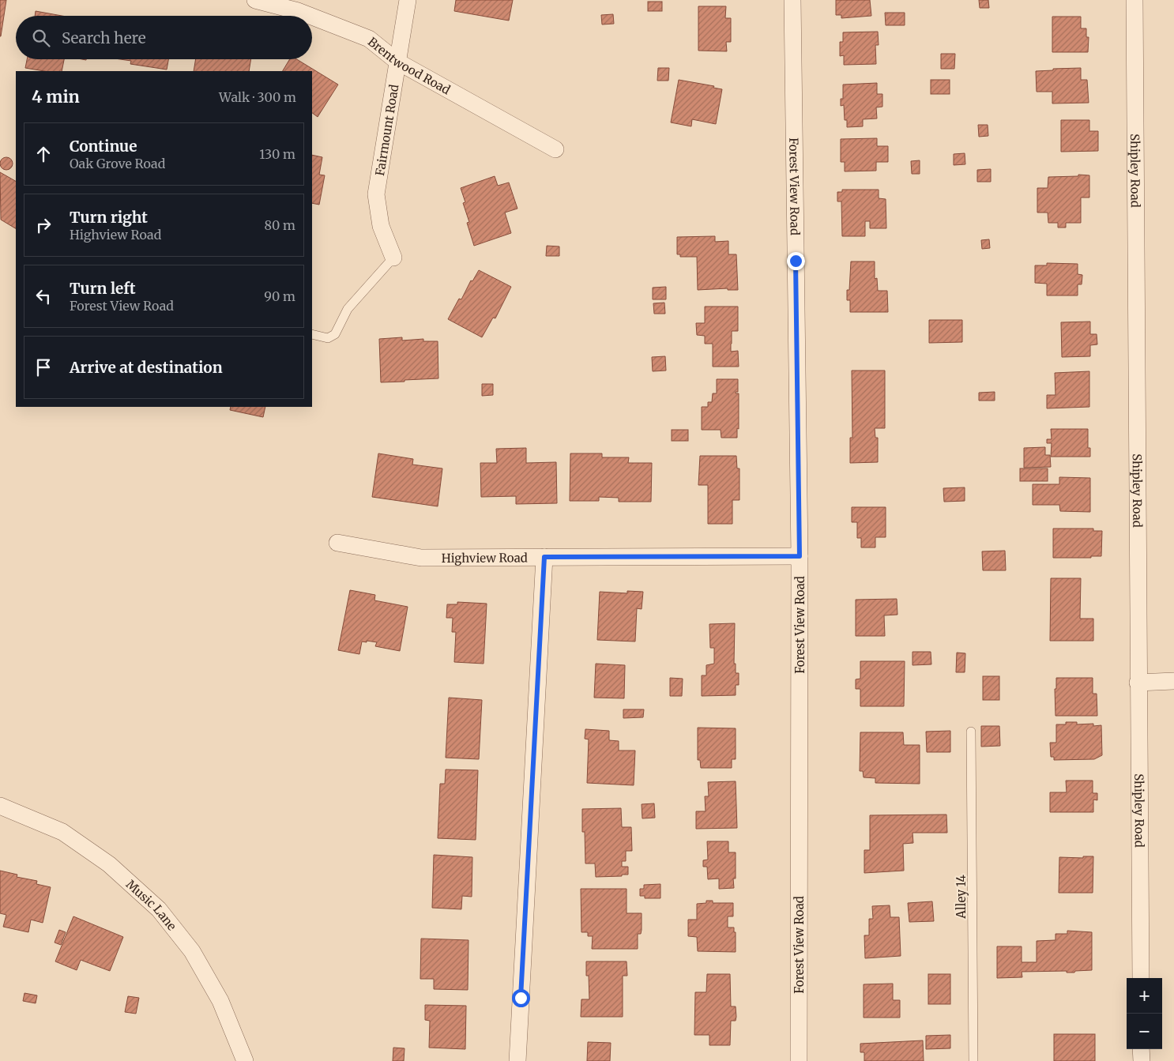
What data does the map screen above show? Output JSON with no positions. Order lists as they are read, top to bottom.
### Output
{
  "streets": {
    "street": [
      "Brentwood Road",
      "Fairmount Road",
      "Shipley Road",
      "Forest View Road",
      "Highview Road",
      "Music Lane"
    ],
    "lane": ["Alley 14"]
  },
  "crossings": [
    ["Brentwood Road", "Fairmount Road"],
    ["Forest View Road", "Highview Road"]
  ],
  "page": {
    "search": "Search here",
    "heading": ["4 min", "Walk · 300 m"],
    "list": [
      ["Continue", "Oak Grove Road", "130 m"],
      ["Turn right", "Highview Road", "80 m"],
      ["Turn left", "Forest View Road", "90 m"],
      "Arrive at destination"
    ],
    "map_buttons": ["+", "−"]
  }
}
